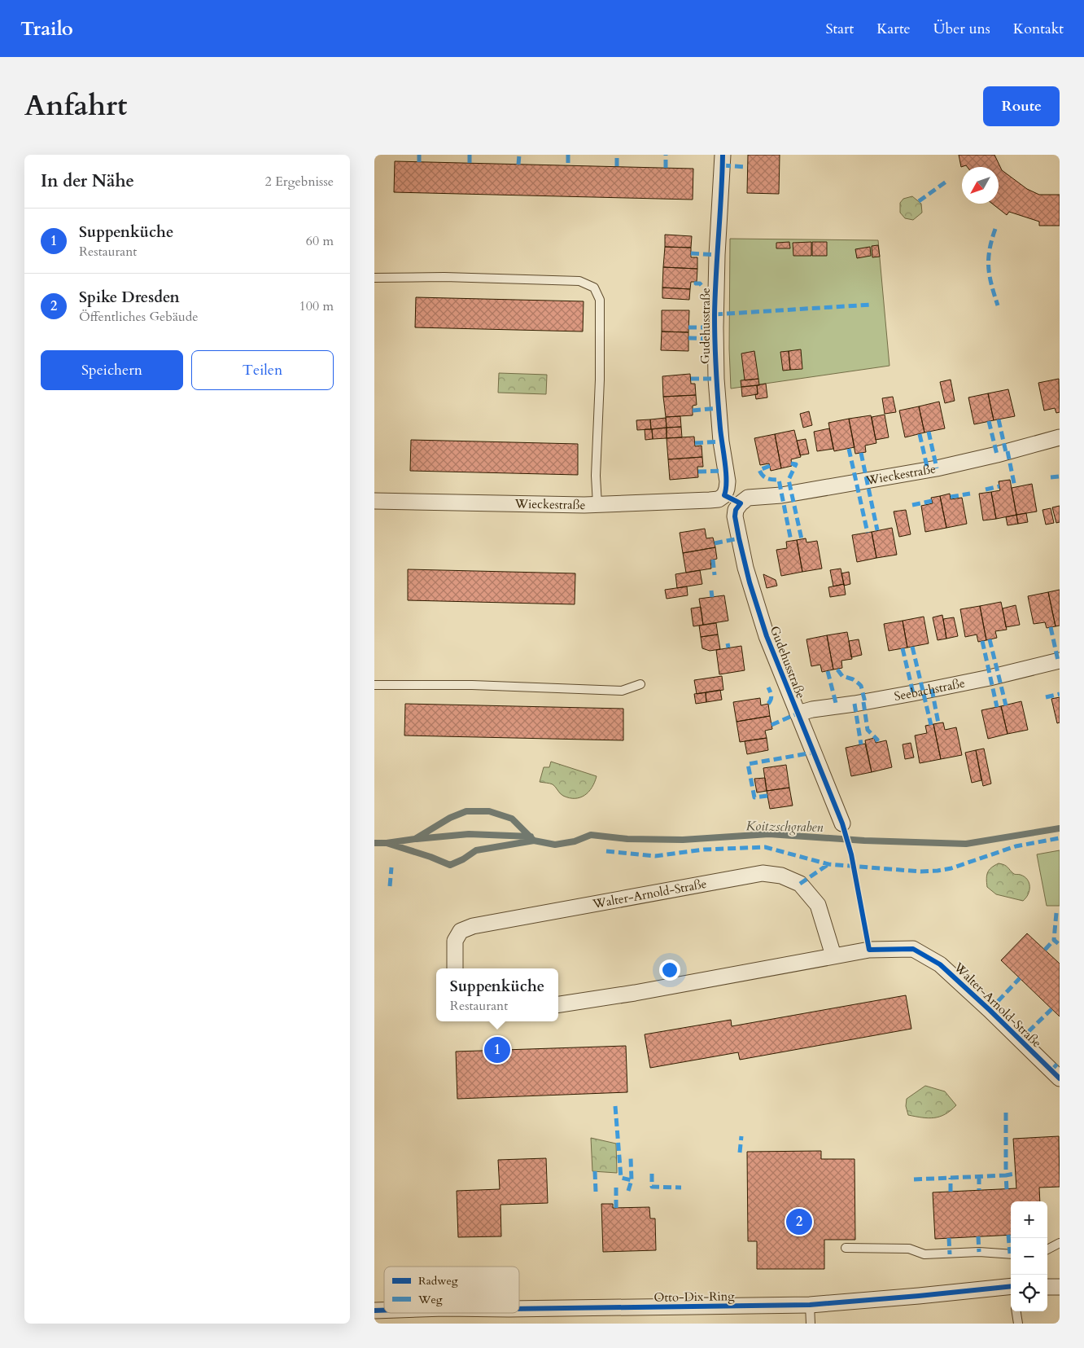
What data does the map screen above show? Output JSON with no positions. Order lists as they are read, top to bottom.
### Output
{
  "streets": {
    "street": [
      "Gudehusstraße",
      "Wieckestraße",
      "Seebachstraße",
      "Walter-Arnold-Straße",
      "Otto-Dix-Ring"
    ]
  },
  "crossings": [
    ["Gudehusstraße", "Wieckestraße"],
    ["Gudehusstraße", "Seebachstraße"]
  ],
  "water": ["Koitzschgraben"],
  "legend": ["Radweg", "Weg"],
  "north": "bottom left",
  "page": {
    "header": "Trailo",
    "nav": [
      "Start",
      "Karte",
      "Über uns",
      "Kontakt"
    ],
    "title": "Anfahrt",
    "buttons": [
      "Route",
      ["Speichern", "Teilen"]
    ],
    "heading": ["In der Nähe", "2 Ergebnisse"],
    "list": [
      {
        "mark": "1",
        "name": "Suppenküche",
        "note": "Restaurant",
        "value": "60 m"
      },
      {
        "mark": "2",
        "name": "Spike Dresden",
        "note": "Öffentliches Gebäude",
        "value": "100 m"
      }
    ],
    "popup": ["Suppenküche", "Restaurant"],
    "pins": ["1", "2"],
    "map_buttons": ["+", "−"]
  }
}
